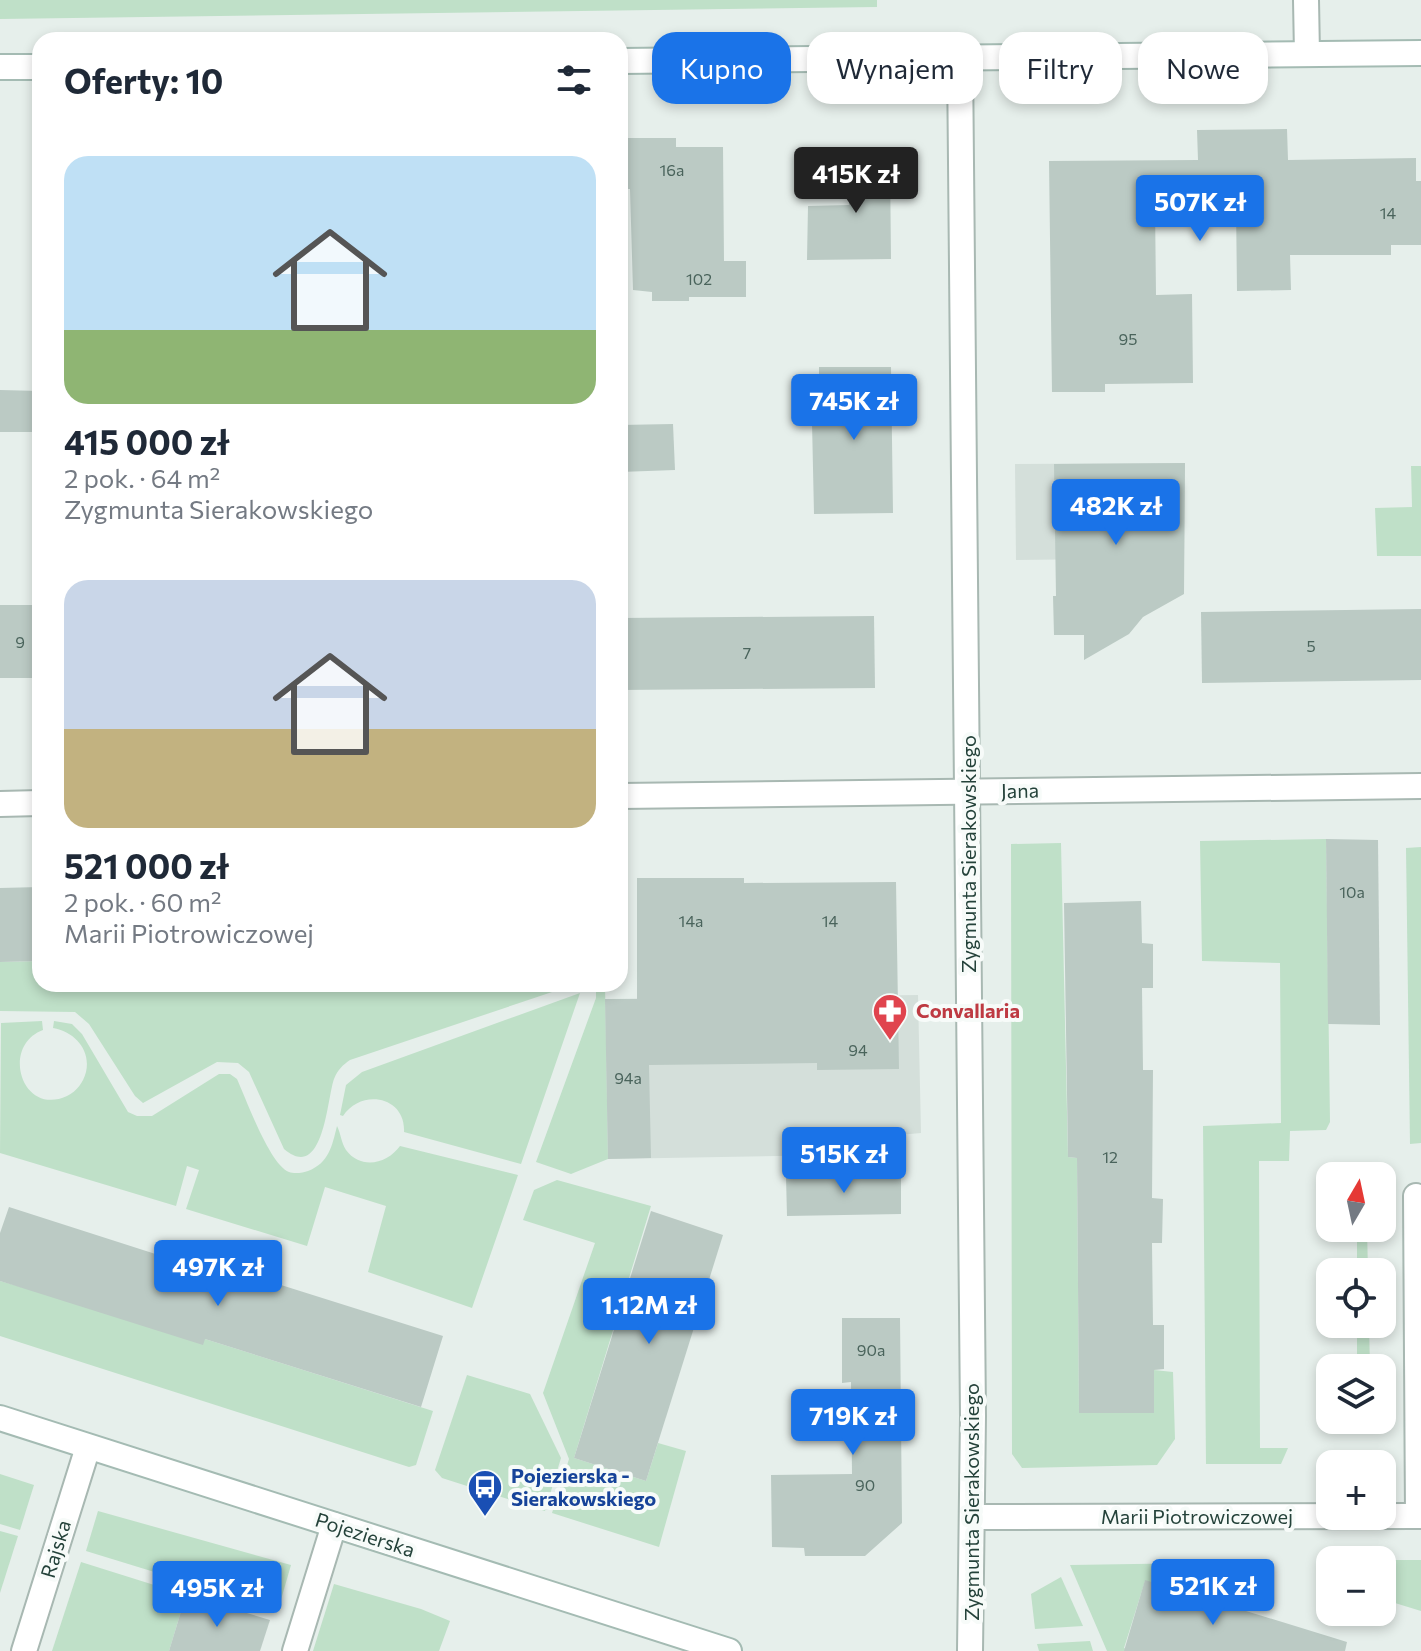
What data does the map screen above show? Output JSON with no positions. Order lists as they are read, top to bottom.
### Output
{
  "streets": {
    "street": [
      "Jana",
      "Zygmunta Sierakowskiego",
      "Marii Piotrowiczowej",
      "Pojezierska",
      "Rajska"
    ]
  },
  "crossings": [
    ["Jana", "Zygmunta Sierakowskiego"],
    ["Zygmunta Sierakowskiego", "Marii Piotrowiczowej"],
    ["Pojezierska", "Rajska"]
  ],
  "places": {
    "pharmacy": ["Convallaria"],
    "bus stop": ["Pojezierska - Sierakowskiego"]
  },
  "house_numbers": [
    "16a",
    "14",
    "102",
    "95",
    "9",
    "5",
    "7",
    "10a",
    "14a",
    "14",
    "94",
    "94a",
    "12",
    "90a",
    "90"
  ],
  "north": "top",
  "page": {
    "chip": [
      "Kupno",
      "Wynajem",
      "Filtry",
      "Nowe"
    ],
    "heading": "Oferty: 10",
    "list": [
      {
        "name": "415 000 zł",
        "note": "2 pok. · 64 m² · Zygmunta Sierakowskiego"
      },
      {
        "name": "521 000 zł",
        "note": "2 pok. · 60 m² · Marii Piotrowiczowej"
      }
    ],
    "price": [
      "415K zł",
      "507K zł",
      "745K zł",
      "482K zł",
      "515K zł",
      "497K zł",
      "1.12M zł",
      "719K zł",
      "521K zł",
      "495K zł"
    ],
    "map_buttons": ["+", "−"]
  }
}
